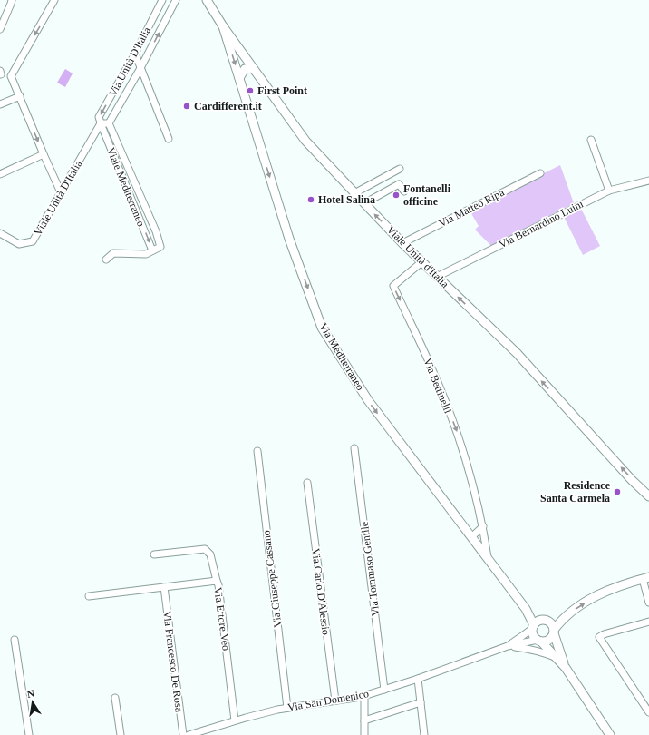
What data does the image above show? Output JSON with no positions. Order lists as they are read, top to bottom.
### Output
{
  "streets": {
    "main road": ["Viale Unità d'Italia", "Via Mediterraneo"],
    "street": [
      "Via Unità D'Italia",
      "Viale Mediterraneo",
      "Viale Unità D'Italia",
      "Via Matteo Ripa",
      "Via Bernardino Luini",
      "Via Bettinelli",
      "Via Tommaso Gentile",
      "Via Giuseppe Cassano",
      "Via Carlo D'Alessio",
      "Via Ettore Veo",
      "Via Francesco De Rosa",
      "Via San Domenico"
    ]
  },
  "crossings": [
    ["Via Unità D'Italia", "Viale Mediterraneo"],
    ["Via Unità D'Italia", "Viale Unità D'Italia"],
    ["Viale Mediterraneo", "Viale Unità D'Italia"],
    ["Via Matteo Ripa", "Viale Unità d'Italia"],
    ["Via Bernardino Luini", "Viale Unità d'Italia"],
    ["Viale Unità d'Italia", "Via Mediterraneo"],
    ["Viale Unità d'Italia", "Via Bettinelli"],
    ["Via Mediterraneo", "Via Bettinelli"],
    ["Via Mediterraneo", "Via San Domenico"],
    ["Via Tommaso Gentile", "Via San Domenico"],
    ["Via Giuseppe Cassano", "Via San Domenico"],
    ["Via Carlo D'Alessio", "Via San Domenico"],
    ["Via Ettore Veo", "Via Francesco De Rosa"],
    ["Via Ettore Veo", "Via San Domenico"]
  ],
  "one_way": ["Viale Unità d'Italia", "Via Mediterraneo", "Via Bettinelli"],
  "places": [
    "First Point",
    "Cardifferent.it",
    "Fontanelli officine",
    "Hotel Salina",
    "Residence Santa Carmela"
  ],
  "north": "top"
}
